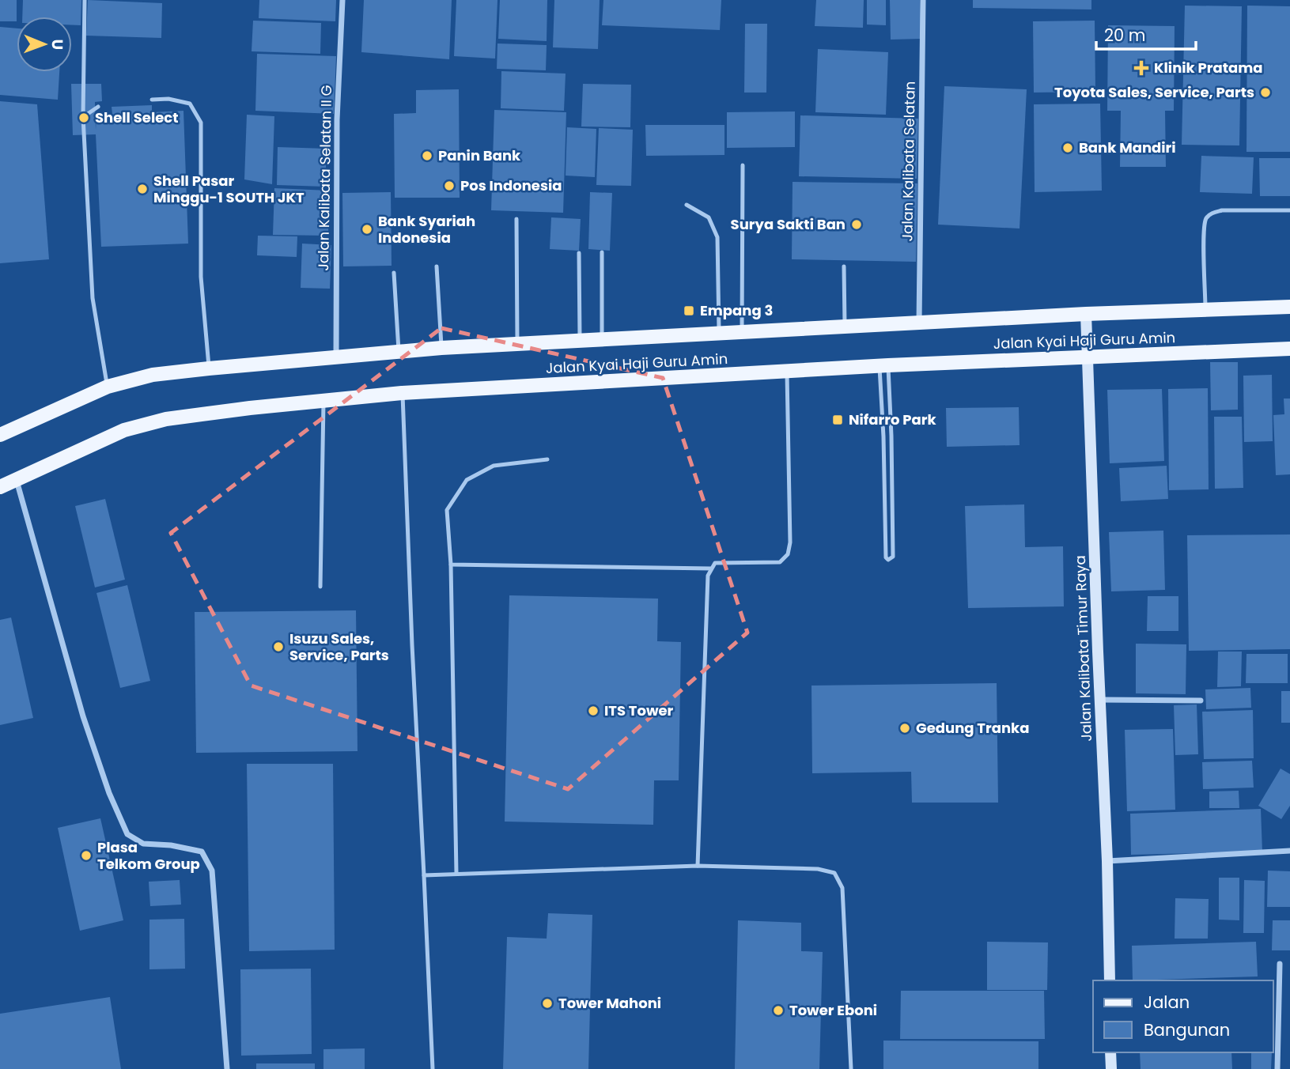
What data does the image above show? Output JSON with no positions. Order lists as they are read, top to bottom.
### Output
{
  "streets": {
    "main road": ["Jalan Kyai Haji Guru Amin"],
    "street": ["Jalan Kalibata Selatan", "Jalan Kalibata Selatan II G", "Jalan Kalibata Timur Raya"]
  },
  "crossings": [
    ["Jalan Kalibata Selatan", "Jalan Kyai Haji Guru Amin"],
    ["Jalan Kalibata Selatan II G", "Jalan Kyai Haji Guru Amin"],
    ["Jalan Kyai Haji Guru Amin", "Jalan Kalibata Timur Raya"]
  ],
  "places": {
    "health": ["Klinik Pratama"],
    "other": [
      "Toyota Sales, Service, Parts",
      "Shell Select",
      "Bank Mandiri",
      "Panin Bank",
      "Pos Indonesia",
      "Shell Pasar Minggu-1 SOUTH JKT",
      "Surya Sakti Ban",
      "Bank Syariah Indonesia",
      "Isuzu Sales, Service, Parts",
      "ITS Tower",
      "Gedung Tranka",
      "Plasa Telkom Group",
      "Tower Mahoni",
      "Tower Eboni"
    ],
    "transit": ["Empang 3", "Nifarro Park"]
  },
  "legend": ["Jalan", "Bangunan"],
  "scale_bar": "20 m",
  "north": "right"
}
